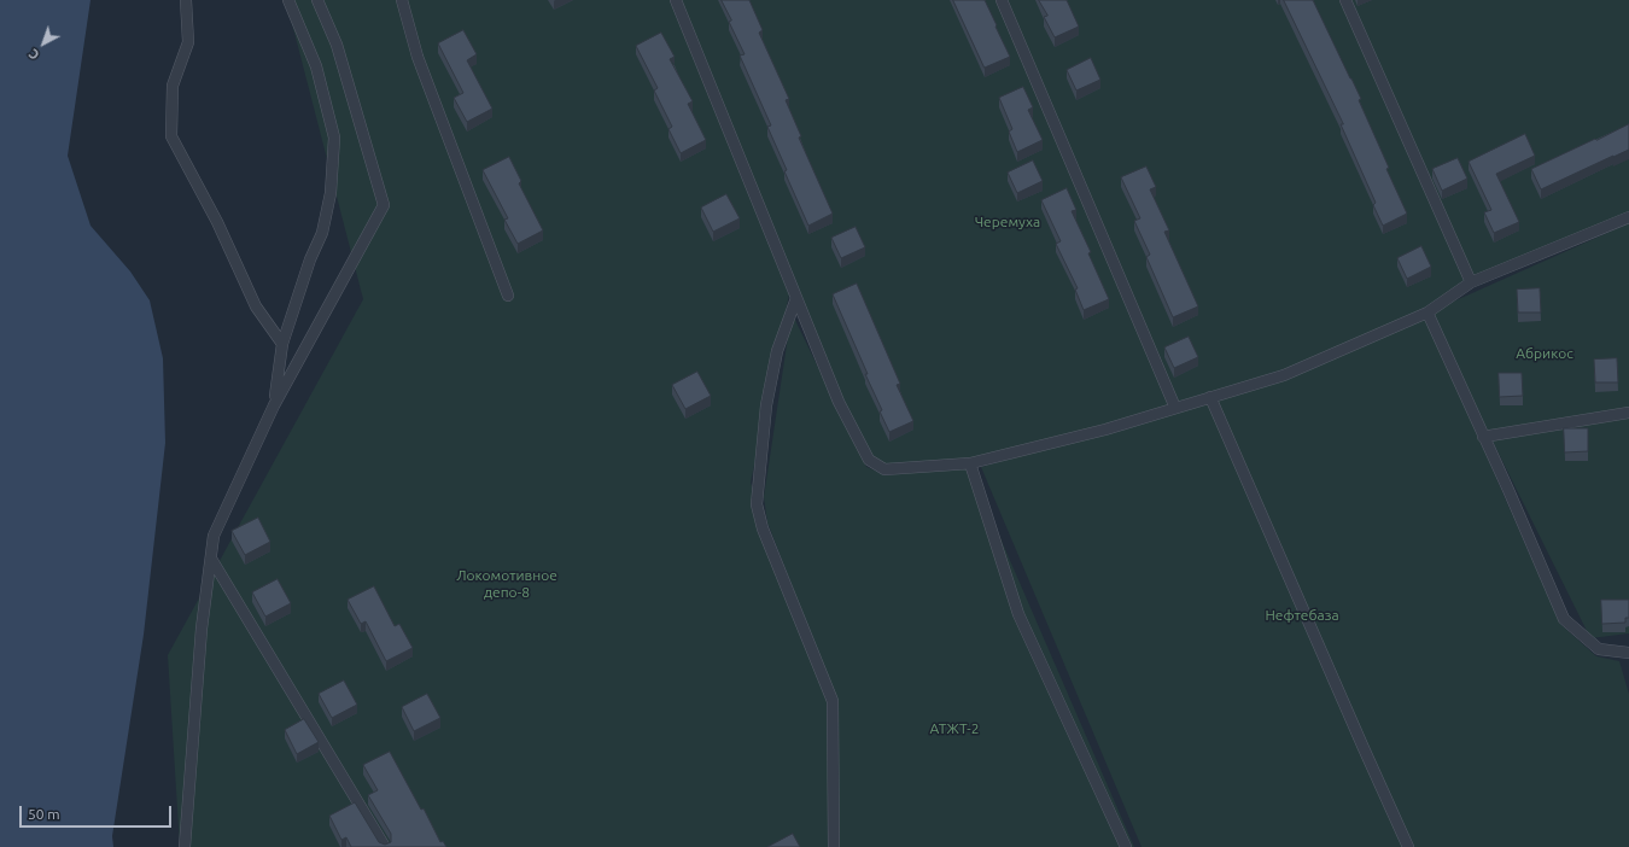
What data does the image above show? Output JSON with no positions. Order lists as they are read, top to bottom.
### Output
{
  "parks": [
    "Черемуха",
    "Абрикос",
    "Локомотивное депо-8",
    "Нефтебаза",
    "АТЖТ-2"
  ],
  "scale_bar": "50 m",
  "north": "bottom left"
}
